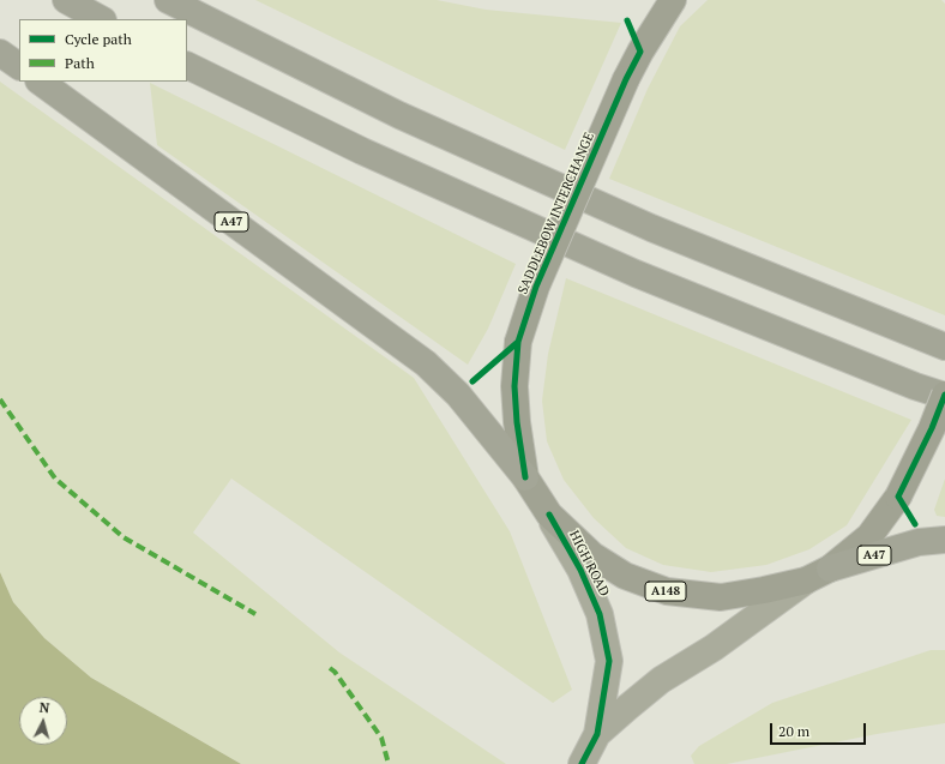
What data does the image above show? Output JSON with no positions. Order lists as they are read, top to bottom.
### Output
{
  "streets": {
    "highway": ["A47"],
    "main road": ["SADDLEBOW INTERCHANGE", "A148"],
    "street": ["HIGH ROAD"]
  },
  "crossings": [
    ["SADDLEBOW INTERCHANGE", "A47"],
    ["SADDLEBOW INTERCHANGE", "HIGH ROAD"]
  ],
  "legend": ["Cycle path", "Path"],
  "scale_bar": "20 m",
  "north": "top"
}
